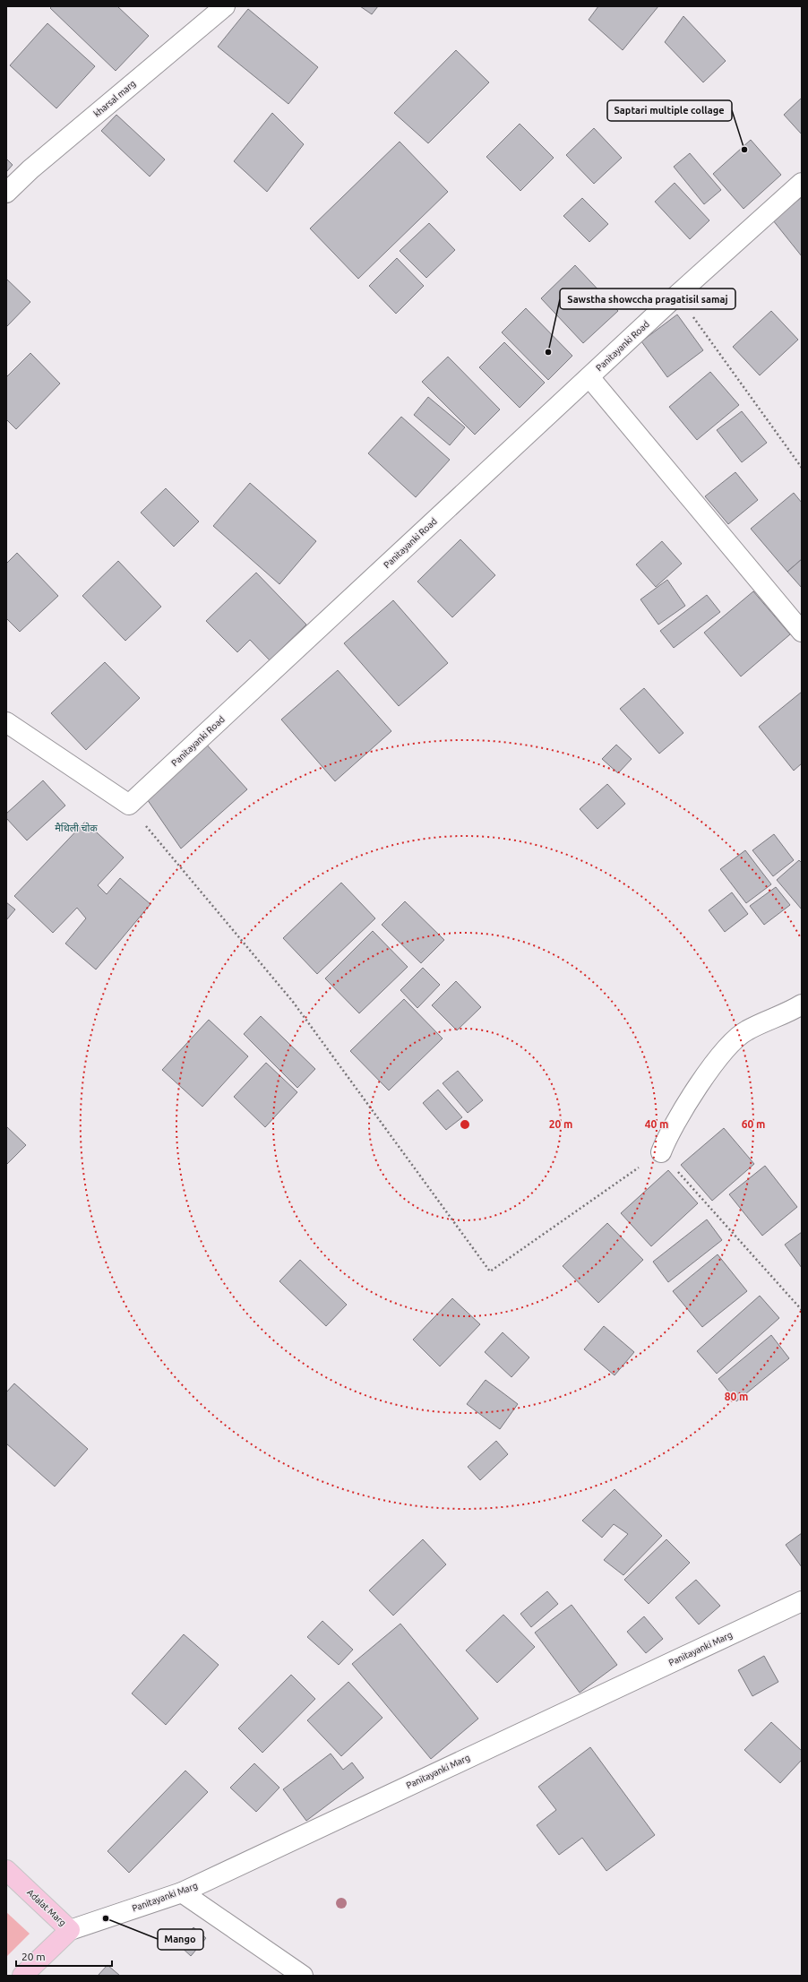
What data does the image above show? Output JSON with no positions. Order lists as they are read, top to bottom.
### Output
{
  "streets": {
    "main road": ["Adalat Marg"],
    "street": ["kharsal marg", "Panitayanki Road", "Panitayanki Marg"]
  },
  "crossings": [
    ["Panitayanki Marg", "Adalat Marg"]
  ],
  "districts": ["मैथिली चोक"],
  "places": ["Saptari multiple collage", "Sawstha showccha pragatisil samaj", "Mango"],
  "scale_bar": "20 m",
  "rings": [
    "20 m",
    "40 m",
    "60 m",
    "80 m"
  ]
}
